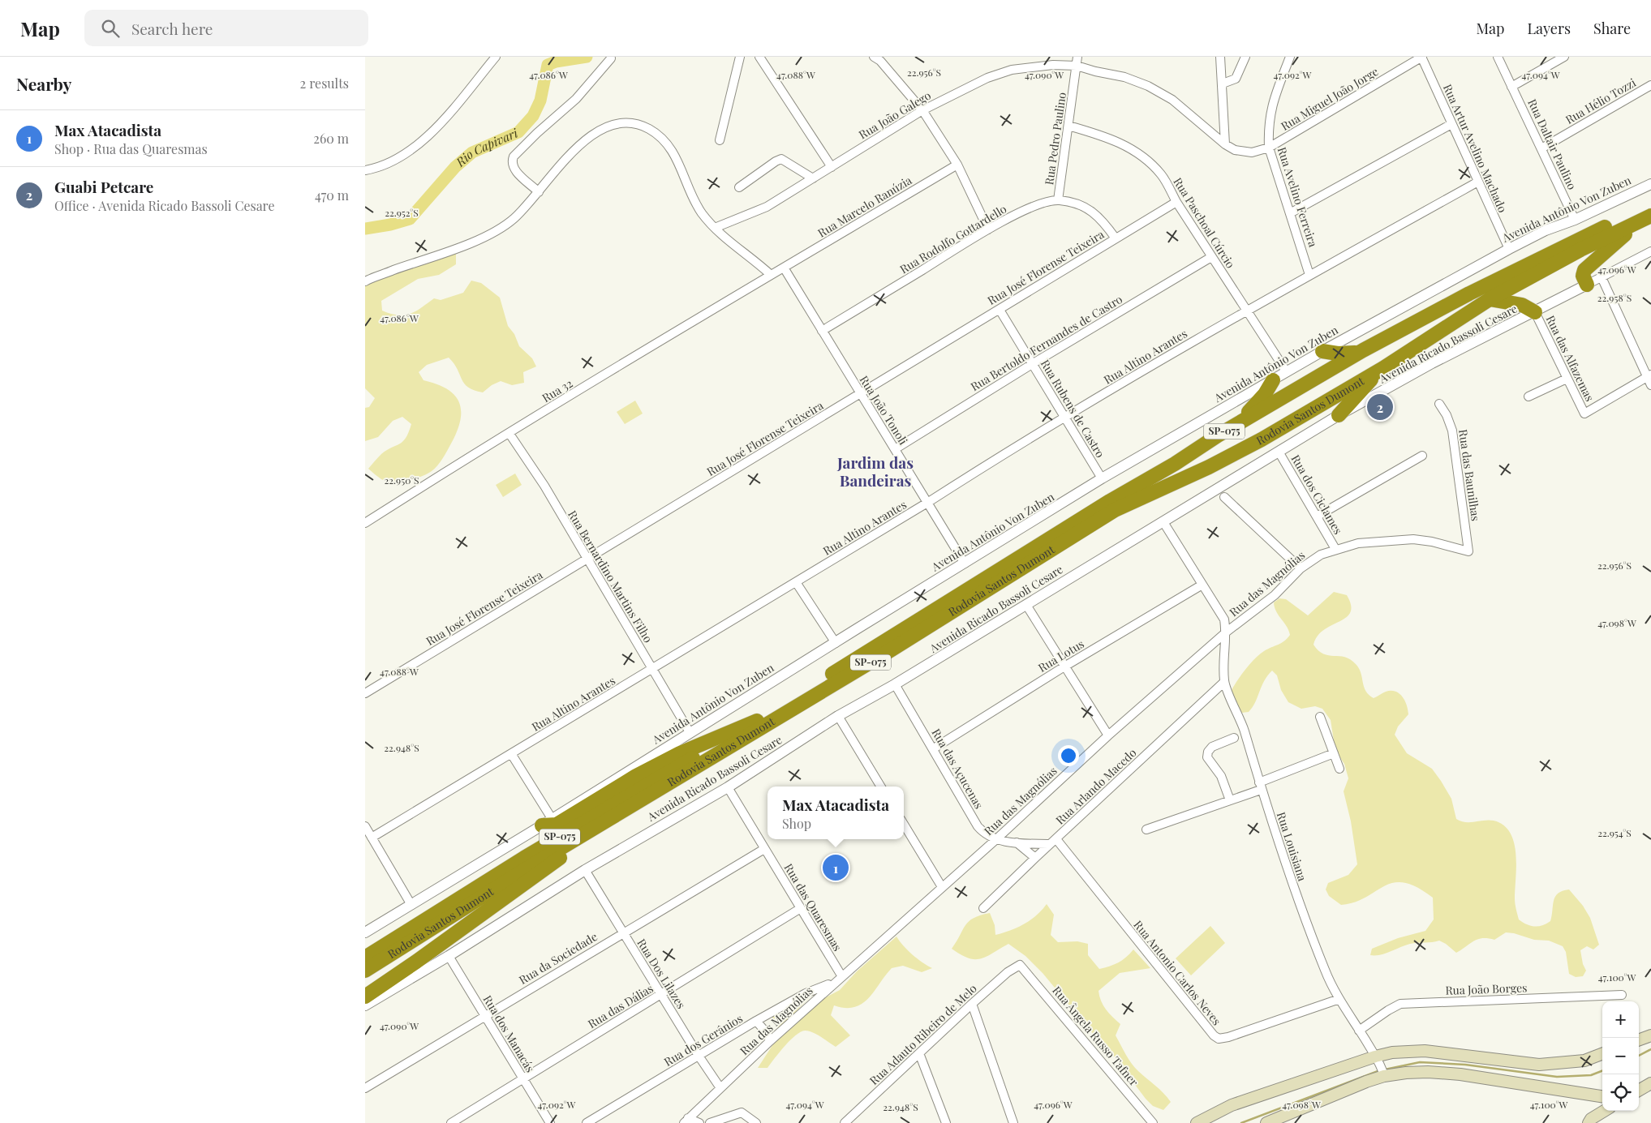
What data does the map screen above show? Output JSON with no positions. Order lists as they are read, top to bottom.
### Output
{
  "streets": {
    "highway": ["Rodovia Santos Dumont", "SP-075"],
    "street": [
      "Rua Miguel João Jorge",
      "Rua Hélio Tozzi",
      "Rua João Galego",
      "Rua Pedro Paulino",
      "Rua Daltair Paulino",
      "Rua Artur Avelino Machado",
      "Rua Avelino Ferreira",
      "Rua Marcelo Ranúzia",
      "Avenida Antônio Von Zuben",
      "Rua Paschoal Cúrcio",
      "Rua Rodolfo Gottardello",
      "Rua José Florense Teixeira",
      "Rua Bertoldo Fernandes de Castro",
      "Avenida Ricado Bassoli Cesare",
      "Rua Altino Arantes",
      "Rua das Alfazemas",
      "Rua 32",
      "Rua Rubens de Castro",
      "Rua João Tonoli",
      "Rua das Baunilhas",
      "Rua dos Ciclames",
      "Rua Bernardino Martins Filho",
      "Rua das Magnólias",
      "Rua Lotus",
      "Rua das Açucenas",
      "Rua Arlando Macedo",
      "Rua Louisiana",
      "Rua das Quaresmas",
      "Rua da Sociedade",
      "Rua Antonio Carlos Neves",
      "Rua Dos Lilazes",
      "Rua João Borges",
      "Rua das Dálias",
      "Rua dos Manacás",
      "Rua Adauto Ribeiro de Melo",
      "Rua Ângela Russo Tafner",
      "Rua dos Gerânios"
    ]
  },
  "crossings": [
    ["Rua Miguel João Jorge", "Rua João Galego"],
    ["Rua Miguel João Jorge", "Rua Artur Avelino Machado"],
    ["Rua Miguel João Jorge", "Rua Avelino Ferreira"],
    ["Rua Hélio Tozzi", "Rua Daltair Paulino"],
    ["Rua João Galego", "Rua Pedro Paulino"],
    ["Rua João Galego", "Rua Avelino Ferreira"],
    ["Rua Pedro Paulino", "Rua Paschoal Cúrcio"],
    ["Rua Pedro Paulino", "Rua Rodolfo Gottardello"],
    ["Rua Daltair Paulino", "Avenida Antônio Von Zuben"],
    ["Rua Artur Avelino Machado", "Avenida Antônio Von Zuben"],
    ["Rua Artur Avelino Machado", "Rua Altino Arantes"],
    ["Rua Avelino Ferreira", "Rua Altino Arantes"],
    ["Rua Marcelo Ranúzia", "Rua 32"],
    ["Rua Marcelo Ranúzia", "Rua João Tonoli"],
    ["Avenida Antônio Von Zuben", "Rua Paschoal Cúrcio"],
    ["Avenida Antônio Von Zuben", "Rua Rubens de Castro"],
    ["Avenida Antônio Von Zuben", "Rua João Tonoli"],
    ["Avenida Antônio Von Zuben", "Rua Bernardino Martins Filho"],
    ["Rua Paschoal Cúrcio", "Rua José Florense Teixeira"],
    ["Rua Paschoal Cúrcio", "Rua Bertoldo Fernandes de Castro"],
    ["Rua Paschoal Cúrcio", "Rua Altino Arantes"],
    ["Rua Rodolfo Gottardello", "Rua João Tonoli"],
    ["Rua José Florense Teixeira", "Rua Rubens de Castro"],
    ["Rua José Florense Teixeira", "Rua João Tonoli"],
    ["Rua José Florense Teixeira", "Rua Bernardino Martins Filho"],
    ["Rua Bertoldo Fernandes de Castro", "Rua Rubens de Castro"],
    ["Rua Bertoldo Fernandes de Castro", "Rua João Tonoli"],
    ["Avenida Ricado Bassoli Cesare", "Rua das Alfazemas"],
    ["Avenida Ricado Bassoli Cesare", "Rua dos Ciclames"],
    ["Avenida Ricado Bassoli Cesare", "Rua das Açucenas"],
    ["Avenida Ricado Bassoli Cesare", "Rua das Quaresmas"],
    ["Avenida Ricado Bassoli Cesare", "Rua Dos Lilazes"],
    ["Avenida Ricado Bassoli Cesare", "Rua dos Manacás"],
    ["Rua Altino Arantes", "Rua Rubens de Castro"],
    ["Rua Altino Arantes", "Rua João Tonoli"],
    ["Rua Altino Arantes", "Rua Bernardino Martins Filho"],
    ["Rua 32", "Rua João Tonoli"],
    ["Rua 32", "Rua Bernardino Martins Filho"],
    ["Rua das Baunilhas", "Rua das Magnólias"],
    ["Rua dos Ciclames", "Rua das Magnólias"],
    ["Rua das Magnólias", "Rua das Açucenas"],
    ["Rua das Magnólias", "Rua Louisiana"],
    ["Rua das Magnólias", "Rua das Quaresmas"],
    ["Rua das Magnólias", "Rua Dos Lilazes"],
    ["Rua das Magnólias", "Rua dos Gerânios"],
    ["Rua Lotus", "Rua das Açucenas"],
    ["Rua das Açucenas", "Rua Arlando Macedo"],
    ["Rua das Açucenas", "Rua Antonio Carlos Neves"],
    ["Rua Arlando Macedo", "Rua Louisiana"],
    ["Rua Arlando Macedo", "Rua Antonio Carlos Neves"],
    ["Rua Louisiana", "Rua Antonio Carlos Neves"],
    ["Rua Louisiana", "Rua João Borges"],
    ["Rua das Quaresmas", "Rua da Sociedade"],
    ["Rua das Quaresmas", "Rua das Dálias"],
    ["Rua da Sociedade", "Rua Dos Lilazes"],
    ["Rua da Sociedade", "Rua dos Manacás"],
    ["Rua Dos Lilazes", "Rua das Dálias"],
    ["Rua Dos Lilazes", "Rua dos Gerânios"],
    ["Rua das Dálias", "Rua dos Manacás"],
    ["Rua Adauto Ribeiro de Melo", "Rua Ângela Russo Tafner"]
  ],
  "districts": ["Jardim das Bandeiras"],
  "water": ["Rio Capivari"],
  "page": {
    "header": "Map",
    "search": "Search here",
    "nav": ["Map", "Layers", "Share"],
    "heading": ["Nearby", "2 results"],
    "list": [
      {
        "mark": "1",
        "name": "Max Atacadista",
        "note": "Shop · Rua das Quaresmas",
        "value": "260 m"
      },
      {
        "mark": "2",
        "name": "Guabi Petcare",
        "note": "Office · Avenida Ricado Bassoli Cesare",
        "value": "470 m"
      }
    ],
    "pins": ["2", "1"],
    "popup": ["Max Atacadista", "Shop"],
    "map_buttons": ["+", "−"]
  },
  "coordinates": [
    "22.956°S",
    "47.086°W",
    "47.088°W",
    "47.090°W",
    "47.092°W",
    "47.094°W",
    "22.952°S",
    "47.096°W",
    "22.958°S",
    "22.950°S",
    "47.098°W",
    "22.948°S",
    "22.954°S",
    "47.100°W"
  ]
}
